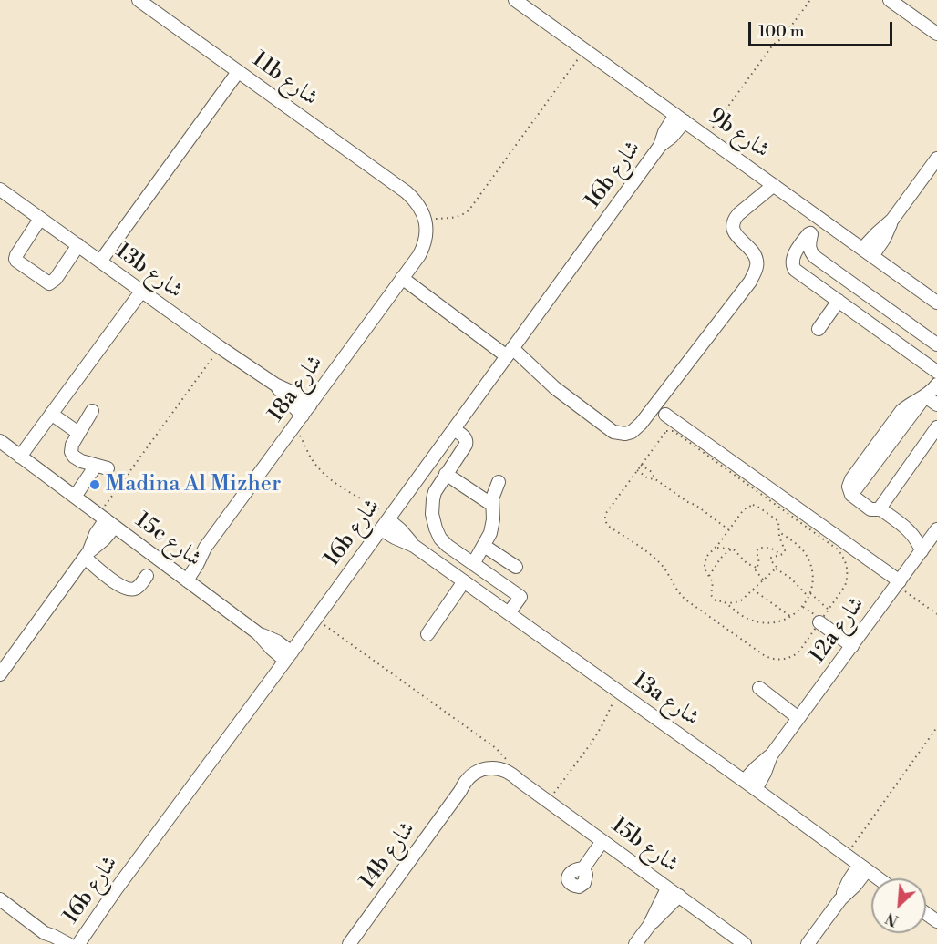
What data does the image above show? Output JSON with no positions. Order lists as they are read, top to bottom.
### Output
{
  "streets": {
    "street": [
      "11b شارع",
      "9b شارع",
      "16b شارع",
      "13b شارع",
      "18a شارع",
      "15c شارع",
      "12a شارع",
      "13a شارع",
      "15b شارع",
      "14b شارع"
    ]
  },
  "crossings": [
    ["11b شارع", "18a شارع"],
    ["9b شارع", "16b شارع"],
    ["16b شارع", "15c شارع"],
    ["16b شارع", "13a شارع"],
    ["13b شارع", "18a شارع"],
    ["18a شارع", "15c شارع"],
    ["12a شارع", "13a شارع"],
    ["15b شارع", "14b شارع"]
  ],
  "places": ["Madina Al Mizher"],
  "scale_bar": "100 m",
  "north": "bottom left"
}
